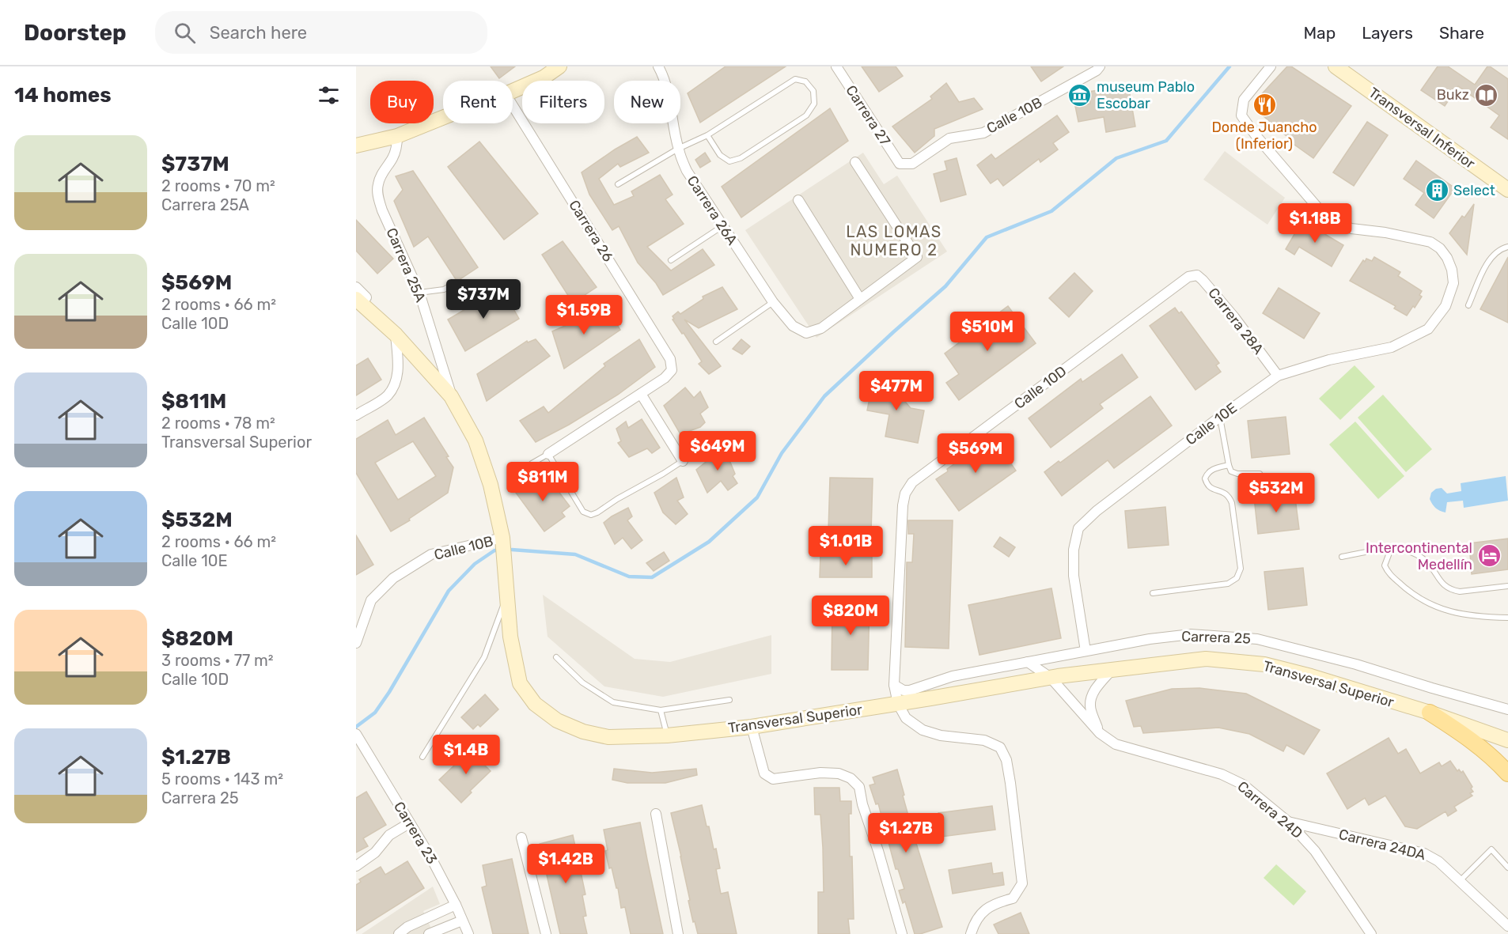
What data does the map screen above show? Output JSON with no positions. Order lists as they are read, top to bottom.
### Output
{
  "streets": {
    "main road": ["Transversal Inferior", "Transversal Superior"],
    "street": [
      "Carrera 27",
      "Calle 10B",
      "Carrera 26A",
      "Carrera 26",
      "Carrera 25A",
      "Carrera 28A",
      "Calle 10D",
      "Calle 10E",
      "Carrera 25",
      "Carrera 24D",
      "Carrera 23",
      "Carrera 24DA"
    ]
  },
  "crossings": [
    ["Carrera 27", "Calle 10B"],
    ["Calle 10B", "Transversal Superior"],
    ["Carrera 25A", "Transversal Superior"],
    ["Carrera 28A", "Calle 10D"],
    ["Carrera 28A", "Calle 10E"],
    ["Calle 10D", "Carrera 25"],
    ["Calle 10D", "Transversal Superior"],
    ["Calle 10E", "Carrera 25"],
    ["Carrera 25", "Carrera 24D"],
    ["Transversal Superior", "Carrera 24D"],
    ["Carrera 24D", "Carrera 24DA"]
  ],
  "districts": ["LAS LOMAS NUMERO 2"],
  "places": {
    "museum": ["museum Pablo Escobar"],
    "library": ["Bukz"],
    "restaurant": ["Donde Juancho (Inferior)"],
    "building": ["Select"],
    "hotel": ["Intercontinental Medellín"]
  },
  "page": {
    "header": "Doorstep",
    "search": "Search here",
    "nav": ["Map", "Layers", "Share"],
    "heading": "14 homes",
    "chip": [
      "Buy",
      "Rent",
      "Filters",
      "New"
    ],
    "list": [
      {
        "name": "$737M",
        "note": "2 rooms · 70 m² · Carrera 25A"
      },
      {
        "name": "$569M",
        "note": "2 rooms · 66 m² · Calle 10D"
      },
      {
        "name": "$811M",
        "note": "2 rooms · 78 m² · Transversal Superior"
      },
      {
        "name": "$532M",
        "note": "2 rooms · 66 m² · Calle 10E"
      },
      {
        "name": "$820M",
        "note": "3 rooms · 77 m² · Calle 10D"
      },
      {
        "name": "$1.27B",
        "note": "5 rooms · 143 m² · Carrera 25"
      }
    ],
    "price": [
      "$1.18B",
      "$737M",
      "$1.59B",
      "$510M",
      "$477M",
      "$649M",
      "$569M",
      "$811M",
      "$532M",
      "$1.01B",
      "$820M",
      "$1.4B",
      "$1.27B",
      "$1.42B"
    ]
  }
}
